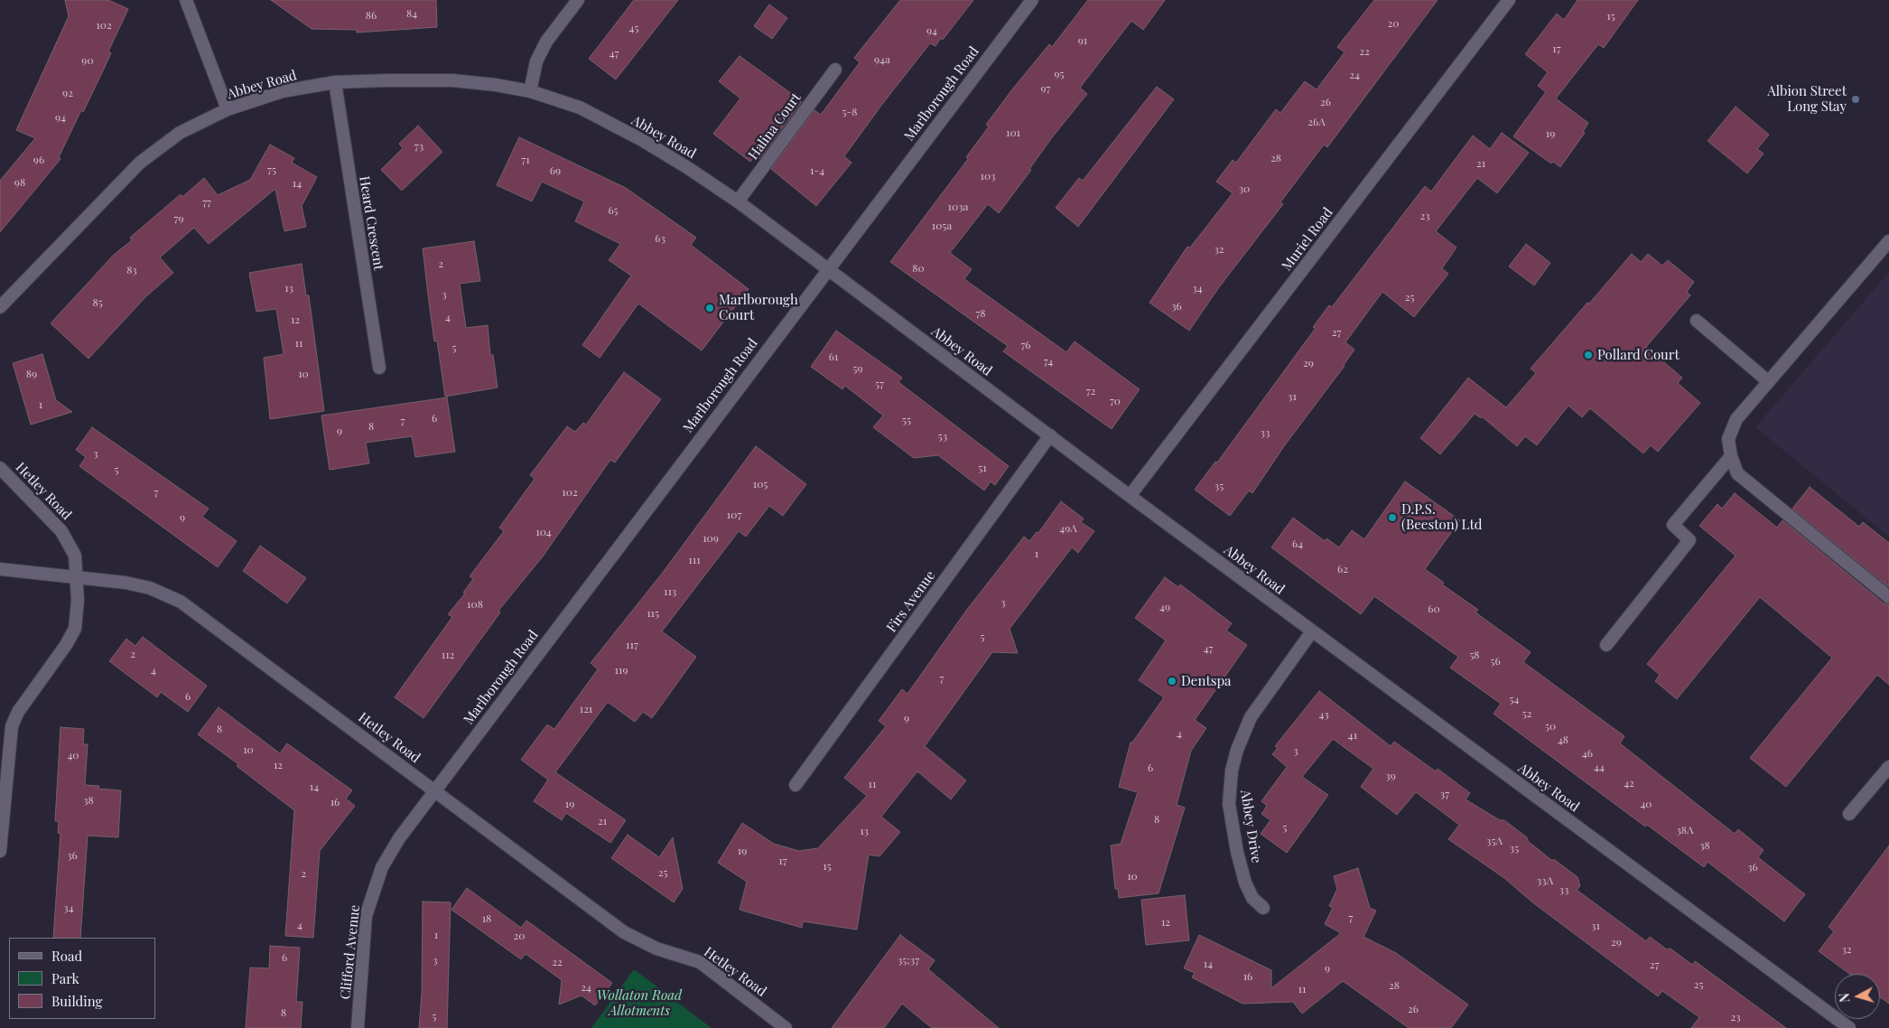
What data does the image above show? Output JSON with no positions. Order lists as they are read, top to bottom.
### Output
{
  "streets": {
    "street": [
      "Abbey Road",
      "Marlborough Road",
      "Halina Court",
      "Heard Crescent",
      "Muriel Road",
      "Hetley Road",
      "Firs Avenue",
      "Abbey Drive",
      "Clifford Avenue"
    ]
  },
  "crossings": [
    ["Abbey Road", "Marlborough Road"],
    ["Abbey Road", "Halina Court"],
    ["Abbey Road", "Heard Crescent"],
    ["Abbey Road", "Muriel Road"],
    ["Abbey Road", "Firs Avenue"],
    ["Abbey Road", "Abbey Drive"],
    ["Marlborough Road", "Hetley Road"],
    ["Marlborough Road", "Clifford Avenue"],
    ["Hetley Road", "Clifford Avenue"]
  ],
  "parks": ["Wollaton Road Allotments"],
  "places": [
    "Albion Street Long Stay",
    "Marlborough Court",
    "Pollard Court",
    "D.P.S. (Beeston) Ltd",
    "Dentspa"
  ],
  "house_numbers": [
    "84",
    "86",
    "15",
    "20",
    "102",
    "45",
    "94",
    "91",
    "17",
    "22",
    "47",
    "94a",
    "90",
    "95",
    "24",
    "97",
    "92",
    "26",
    "5-8",
    "94",
    "26A",
    "101",
    "19",
    "73",
    "28",
    "96",
    "71",
    "21",
    "75",
    "69",
    "1-4",
    "103",
    "98",
    "14",
    "30",
    "77",
    "103a",
    "65",
    "23",
    "79",
    "105a",
    "63",
    "32",
    "2",
    "80",
    "83",
    "13",
    "34",
    "3",
    "25",
    "85",
    "36",
    "78",
    "4",
    "12",
    "27",
    "11",
    "76",
    "5",
    "61",
    "74",
    "29",
    "59",
    "89",
    "10",
    "57",
    "72",
    "31",
    "70",
    "1",
    "6",
    "55",
    "7",
    "8",
    "9",
    "33",
    "53",
    "3",
    "51",
    "5",
    "105",
    "35",
    "7",
    "102",
    "107",
    "9",
    "49A",
    "104",
    "109",
    "64",
    "1",
    "111",
    "62",
    "113",
    "3",
    "108",
    "49",
    "60",
    "115",
    "5",
    "117",
    "47",
    "2",
    "112",
    "58",
    "56",
    "4",
    "119",
    "7",
    "6",
    "54",
    "121",
    "52",
    "43",
    "9",
    "50",
    "8",
    "4",
    "41",
    "48",
    "10",
    "3",
    "46",
    "40",
    "12",
    "44",
    "6",
    "39",
    "42",
    "11",
    "14",
    "37",
    "38",
    "16",
    "19",
    "40",
    "8",
    "21",
    "5",
    "38A",
    "13",
    "35A",
    "38",
    "35",
    "19",
    "36",
    "17",
    "15",
    "36",
    "25",
    "2",
    "10",
    "33A",
    "33",
    "34",
    "7",
    "18",
    "12",
    "4",
    "31",
    "1",
    "20",
    "29",
    "32",
    "6",
    "3",
    "35;37",
    "22",
    "14",
    "27",
    "9",
    "16",
    "25",
    "28",
    "24",
    "11",
    "26",
    "8",
    "5",
    "23"
  ],
  "legend": ["Road", "Park", "Building"],
  "north": "left"
}
